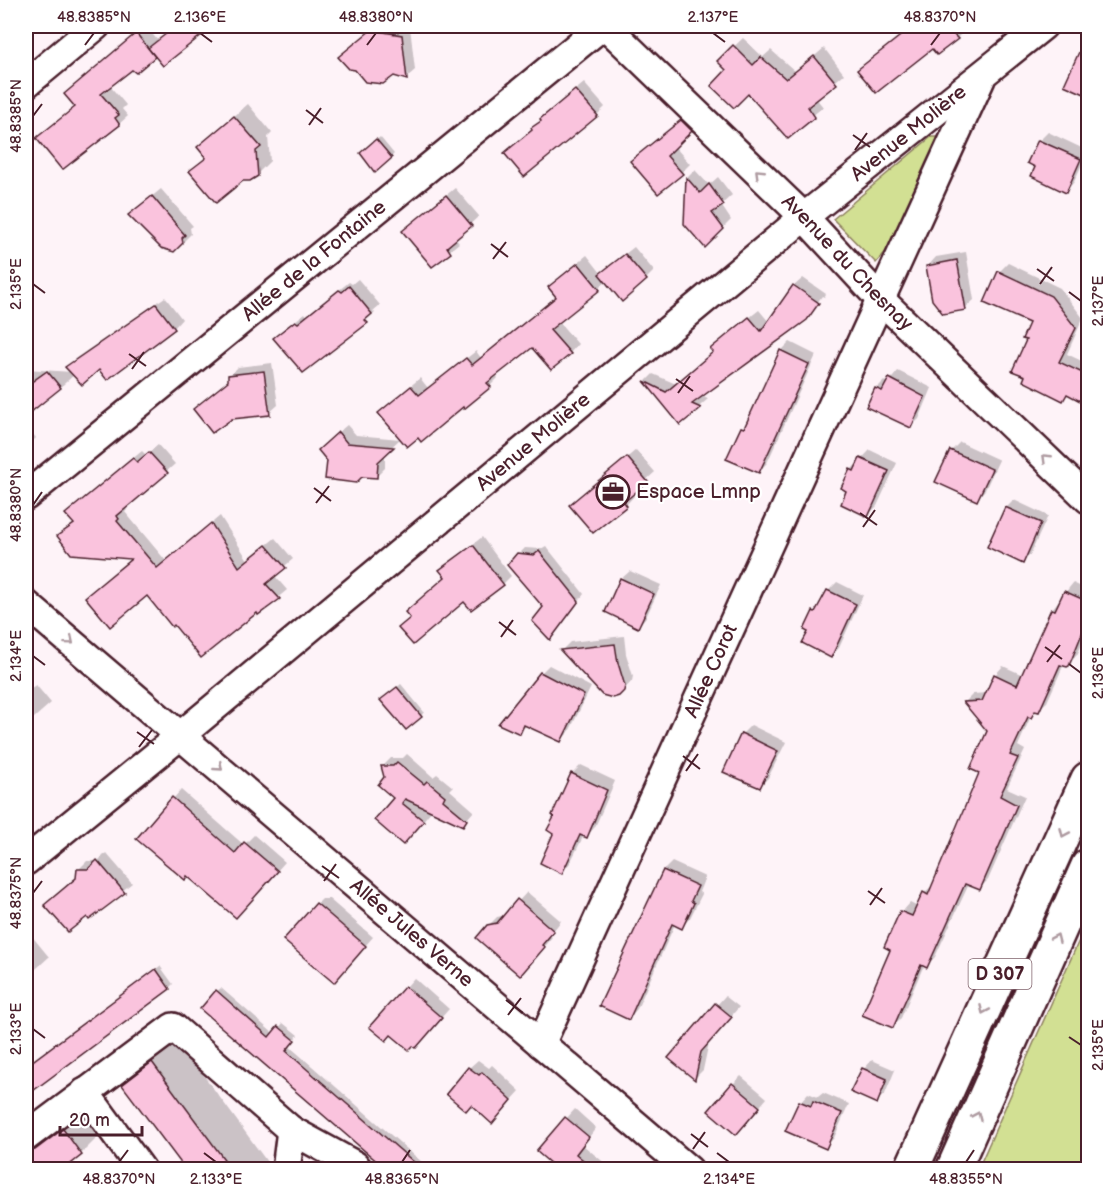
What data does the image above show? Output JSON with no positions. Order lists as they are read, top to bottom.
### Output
{
  "streets": {
    "main road": ["D 307"],
    "street": [
      "Avenue Molière",
      "Allée de la Fontaine",
      "Avenue du Chesnay",
      "Allée Corot",
      "Allée Jules Verne"
    ]
  },
  "crossings": [
    ["Avenue Molière", "Avenue du Chesnay"],
    ["Avenue Molière", "Allée Corot"],
    ["Avenue Molière", "Allée Jules Verne"],
    ["Allée de la Fontaine", "Avenue du Chesnay"],
    ["Avenue du Chesnay", "Allée Corot"],
    ["Allée Corot", "Allée Jules Verne"]
  ],
  "one_way": ["Avenue du Chesnay", "Allée Jules Verne"],
  "places": {
    "office": ["Espace Lmnp"]
  },
  "scale_bar": "20 m",
  "coordinates": [
    "48.8385°N",
    "2.136°E",
    "48.8380°N",
    "2.137°E",
    "48.8370°N",
    "2.135°E",
    "2.134°E",
    "48.8375°N",
    "2.133°E",
    "48.8365°N",
    "48.8355°N"
  ]
}
